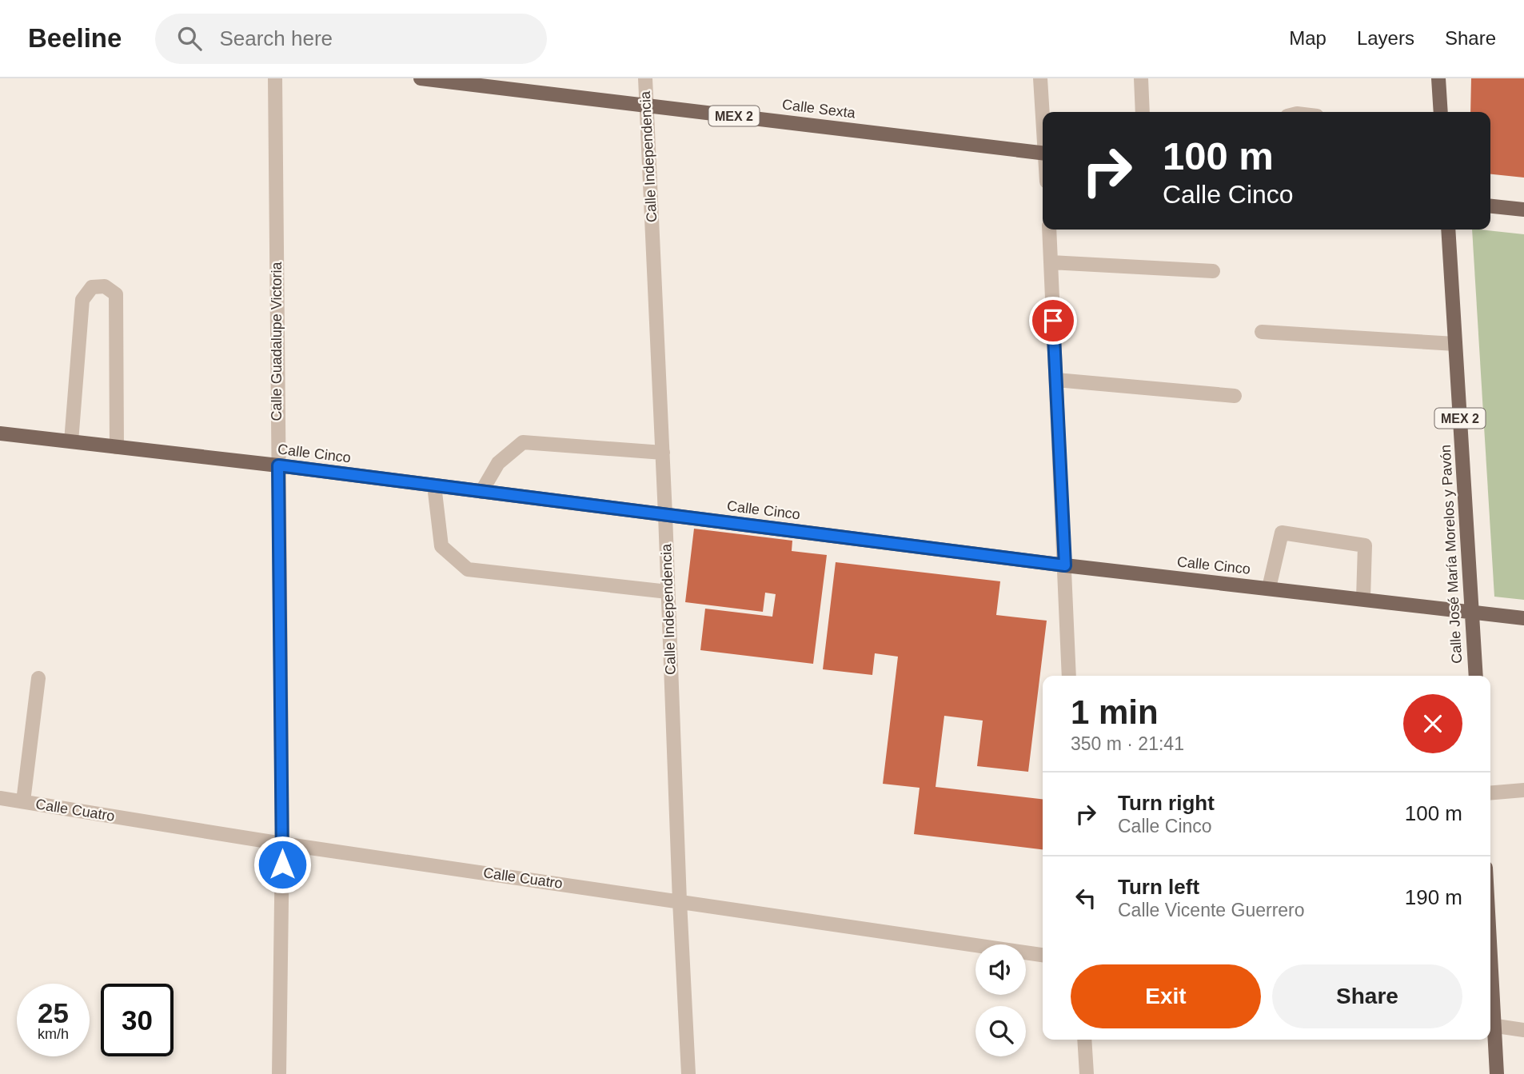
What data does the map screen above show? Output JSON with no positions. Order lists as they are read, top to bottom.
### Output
{
  "streets": {
    "main road": [
      "Calle Sexta",
      "MEX 2",
      "Calle Cinco",
      "Calle José María Morelos y Pavón"
    ],
    "street": ["Calle Independencia", "Calle Guadalupe Victoria", "Calle Cuatro"]
  },
  "crossings": [
    ["Calle Sexta", "Calle Independencia"],
    ["Calle Independencia", "Calle Cinco"],
    ["Calle Independencia", "Calle Cuatro"],
    ["Calle Guadalupe Victoria", "Calle Cinco"],
    ["Calle Guadalupe Victoria", "Calle Cuatro"],
    ["Calle Cinco", "Calle José María Morelos y Pavón"]
  ],
  "page": {
    "header": "Beeline",
    "search": "Search here",
    "nav": ["Map", "Layers", "Share"],
    "turn": ["100 m", "Calle Cinco"],
    "heading": ["1 min", "350 m · 21:41"],
    "list": [
      {
        "name": "Turn right",
        "note": "Calle Cinco",
        "value": "100 m"
      },
      {
        "name": "Turn left",
        "note": "Calle Vicente Guerrero",
        "value": "190 m"
      }
    ],
    "buttons": ["Exit", "Share"],
    "speed": "25 km/h",
    "limit": "30"
  }
}
